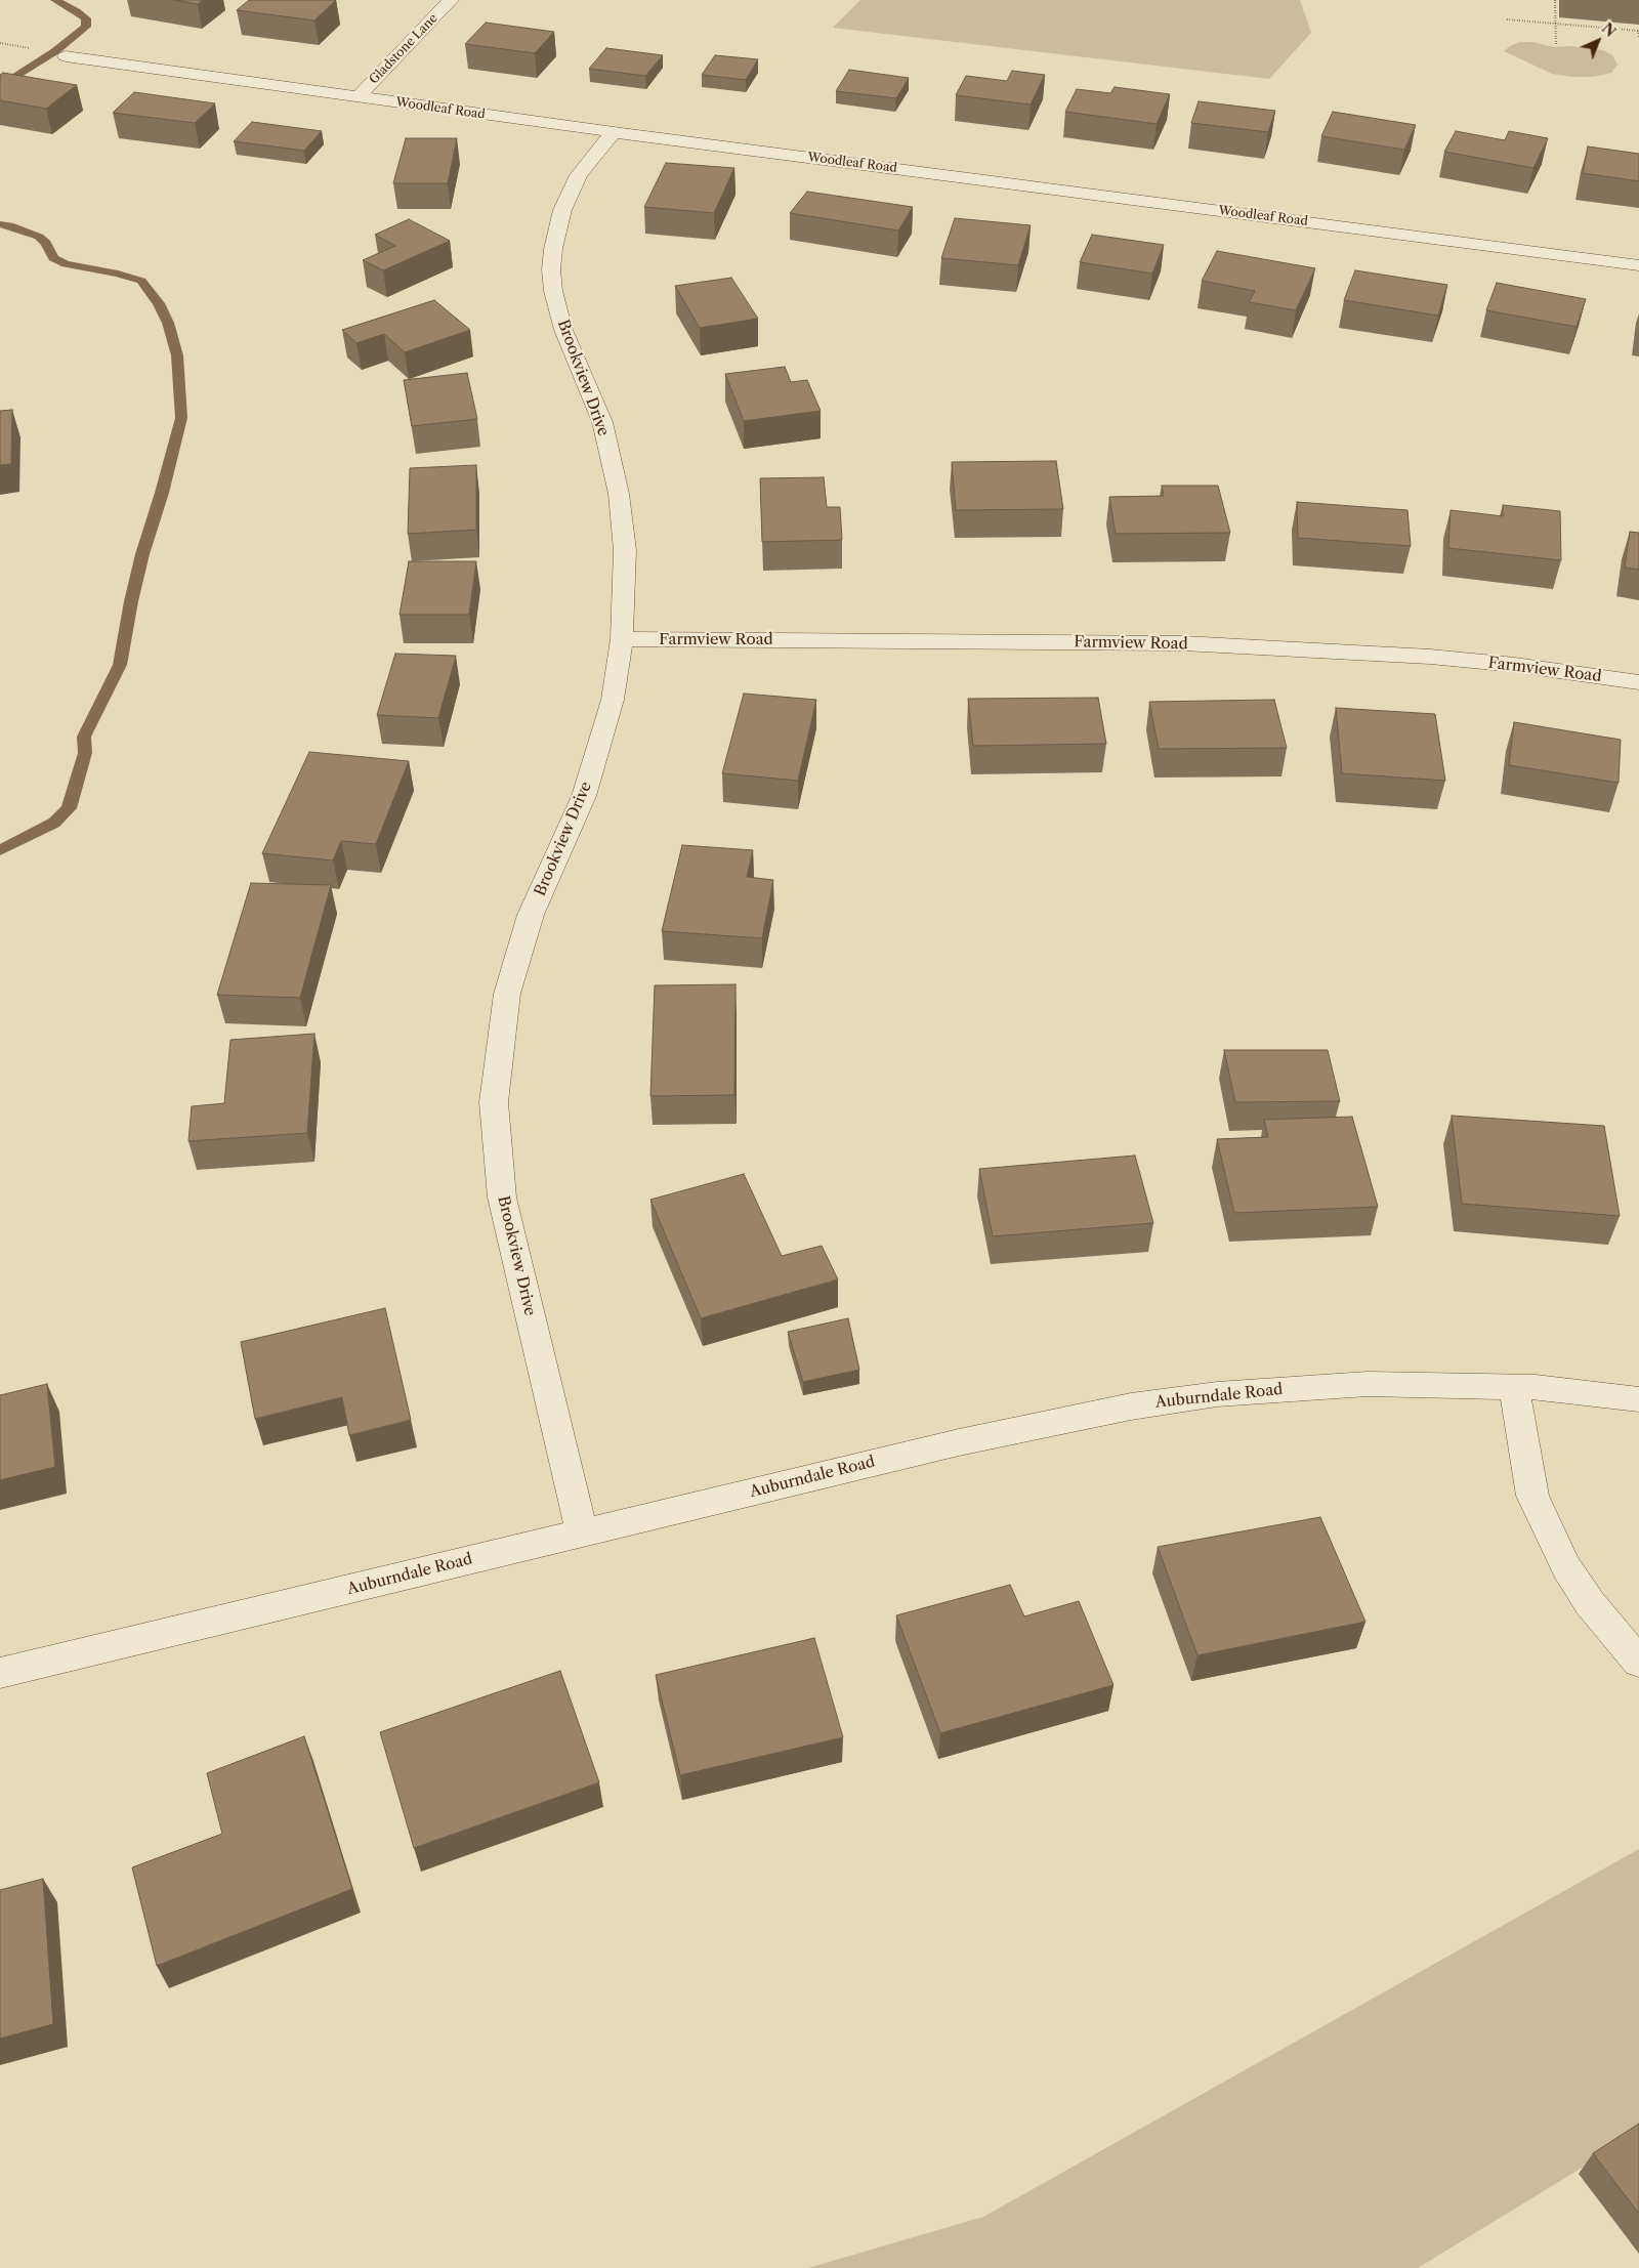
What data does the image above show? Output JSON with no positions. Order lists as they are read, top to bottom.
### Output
{
  "streets": {
    "street": [
      "Gladstone Lane",
      "Woodleaf Road",
      "Brookview Drive",
      "Farmview Road",
      "Auburndale Road"
    ]
  },
  "crossings": [
    ["Gladstone Lane", "Woodleaf Road"],
    ["Woodleaf Road", "Brookview Drive"],
    ["Brookview Drive", "Farmview Road"],
    ["Brookview Drive", "Auburndale Road"]
  ],
  "north": "top right"
}
